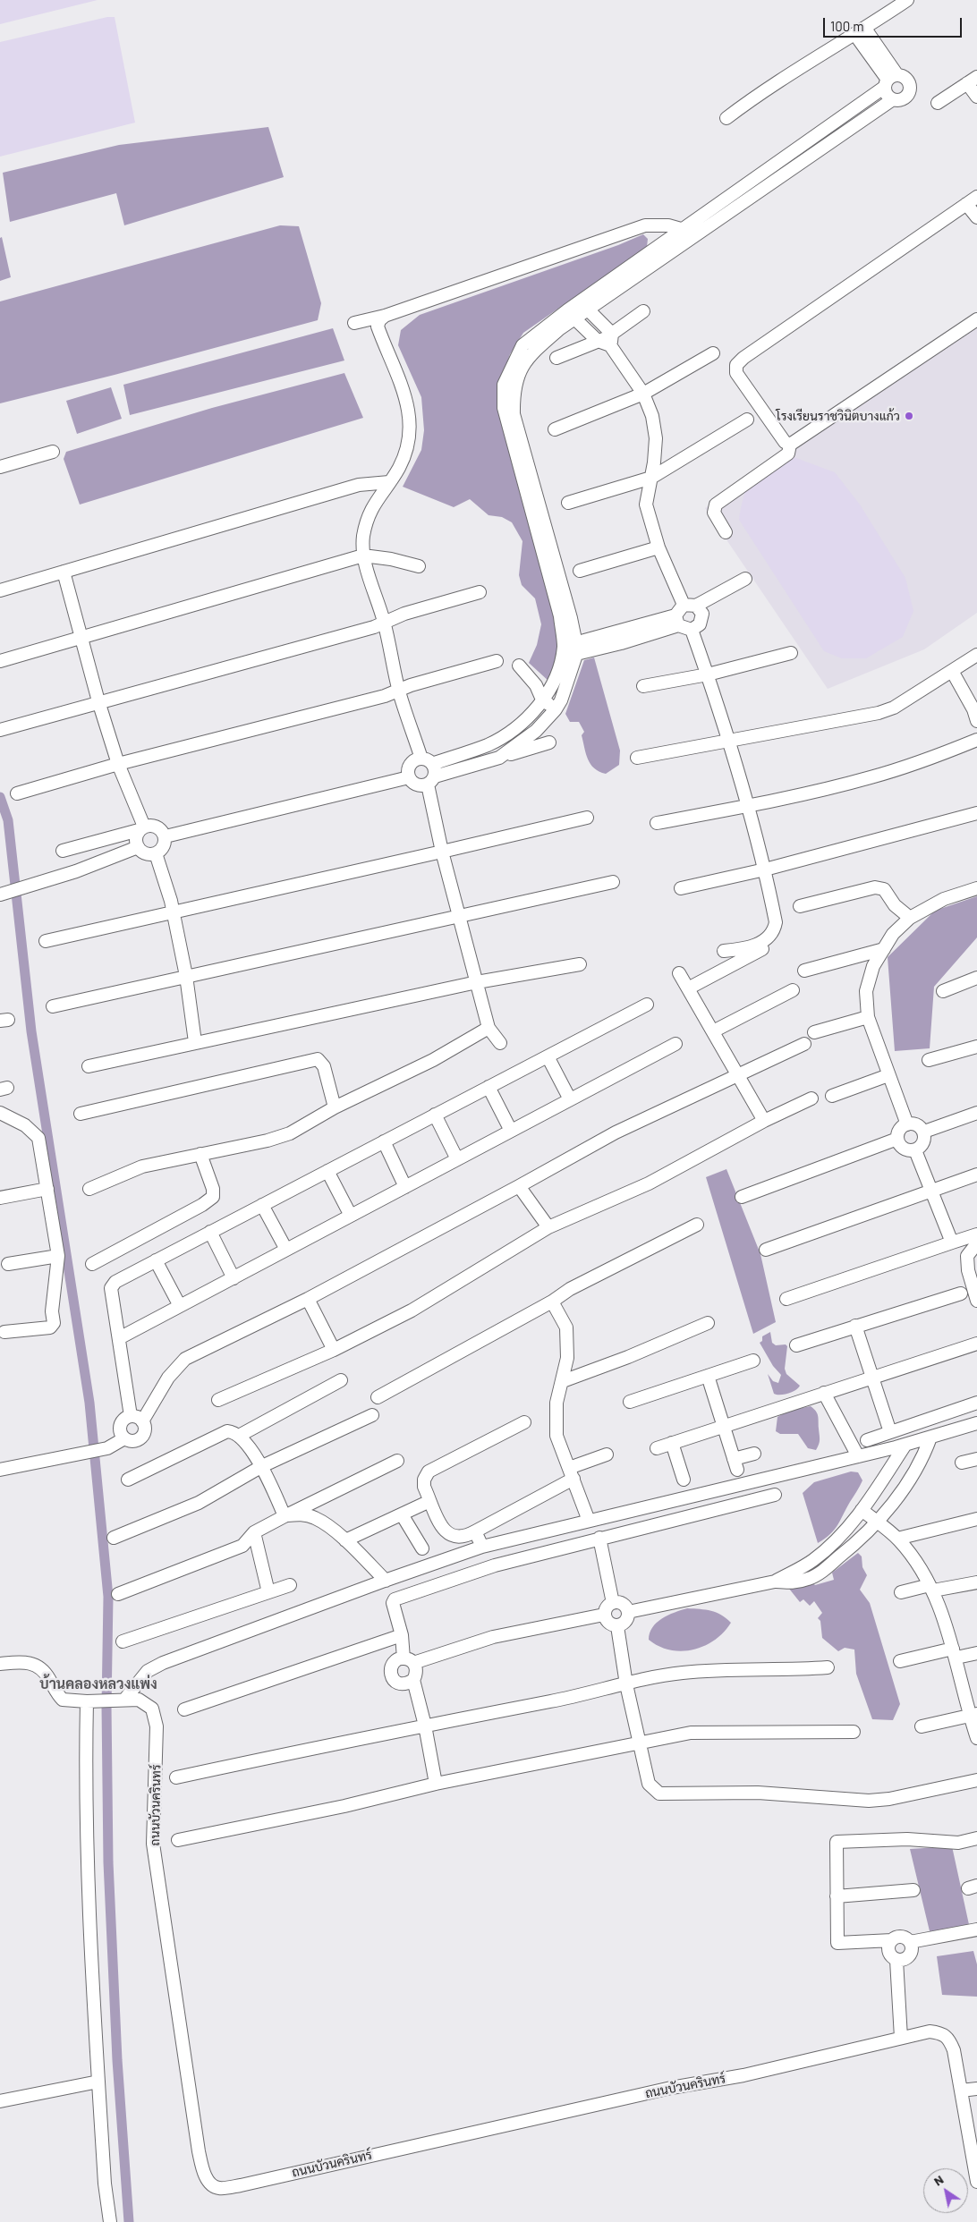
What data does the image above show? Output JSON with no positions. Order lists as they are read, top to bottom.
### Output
{
  "streets": {
    "street": ["ถนนบัวนครินทร์"]
  },
  "districts": ["บ้านคลองหลวงแพ่ง"],
  "places": ["โรงเรียนราชวินิตบางแก้ว"],
  "scale_bar": "100 m",
  "north": "top left"
}
